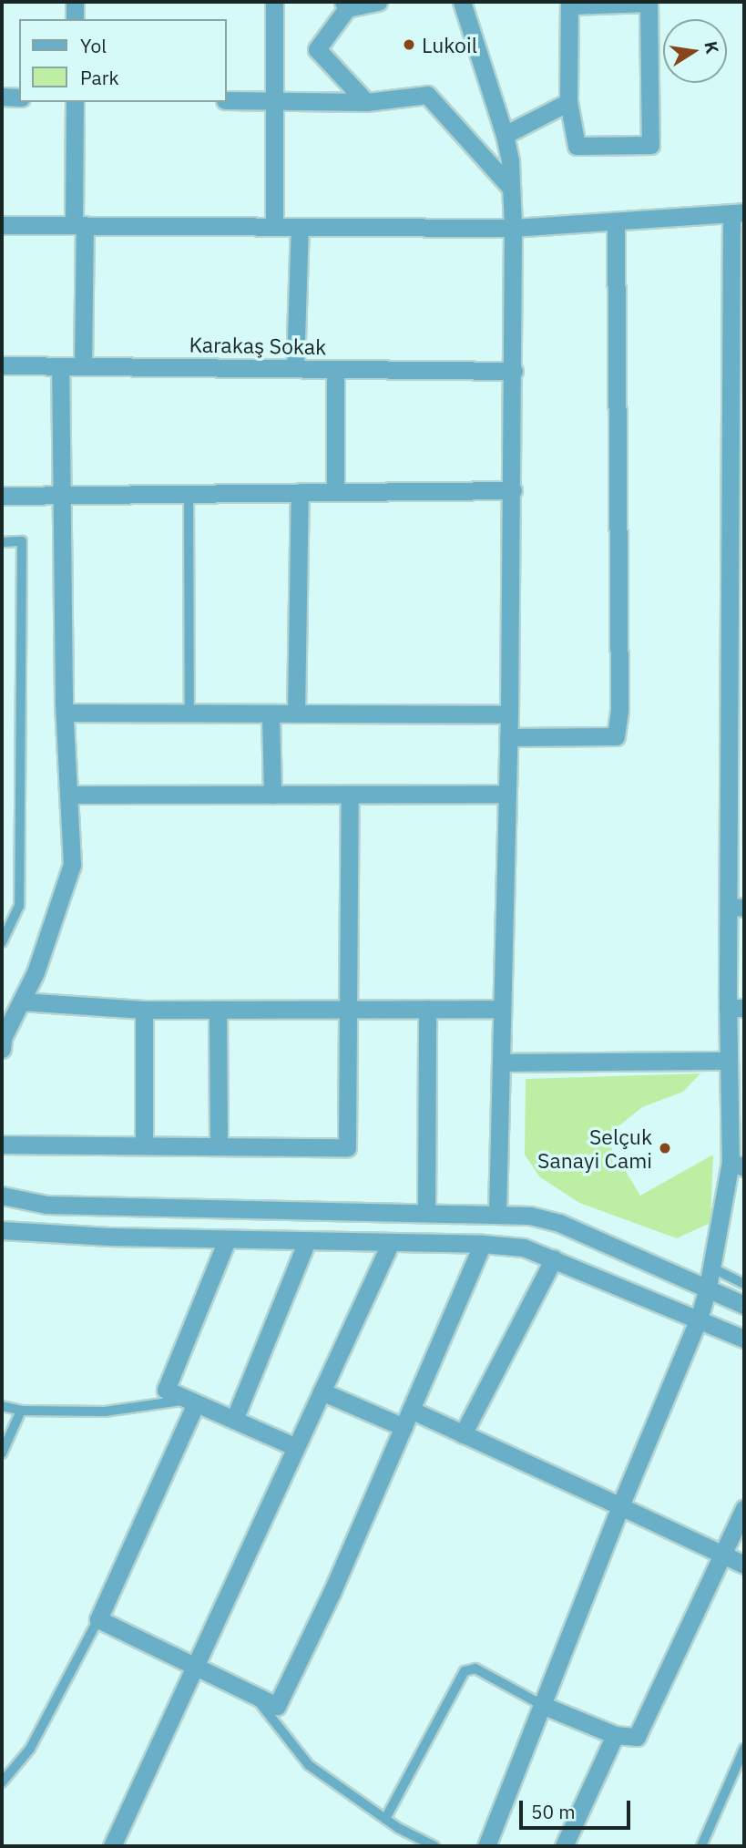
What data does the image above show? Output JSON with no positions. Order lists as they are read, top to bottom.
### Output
{
  "streets": {
    "street": ["Karakaş Sokak"]
  },
  "places": ["Lukoil", "Selçuk Sanayi Cami"],
  "legend": ["Yol", "Park"],
  "scale_bar": "50 m",
  "north": "right"
}
